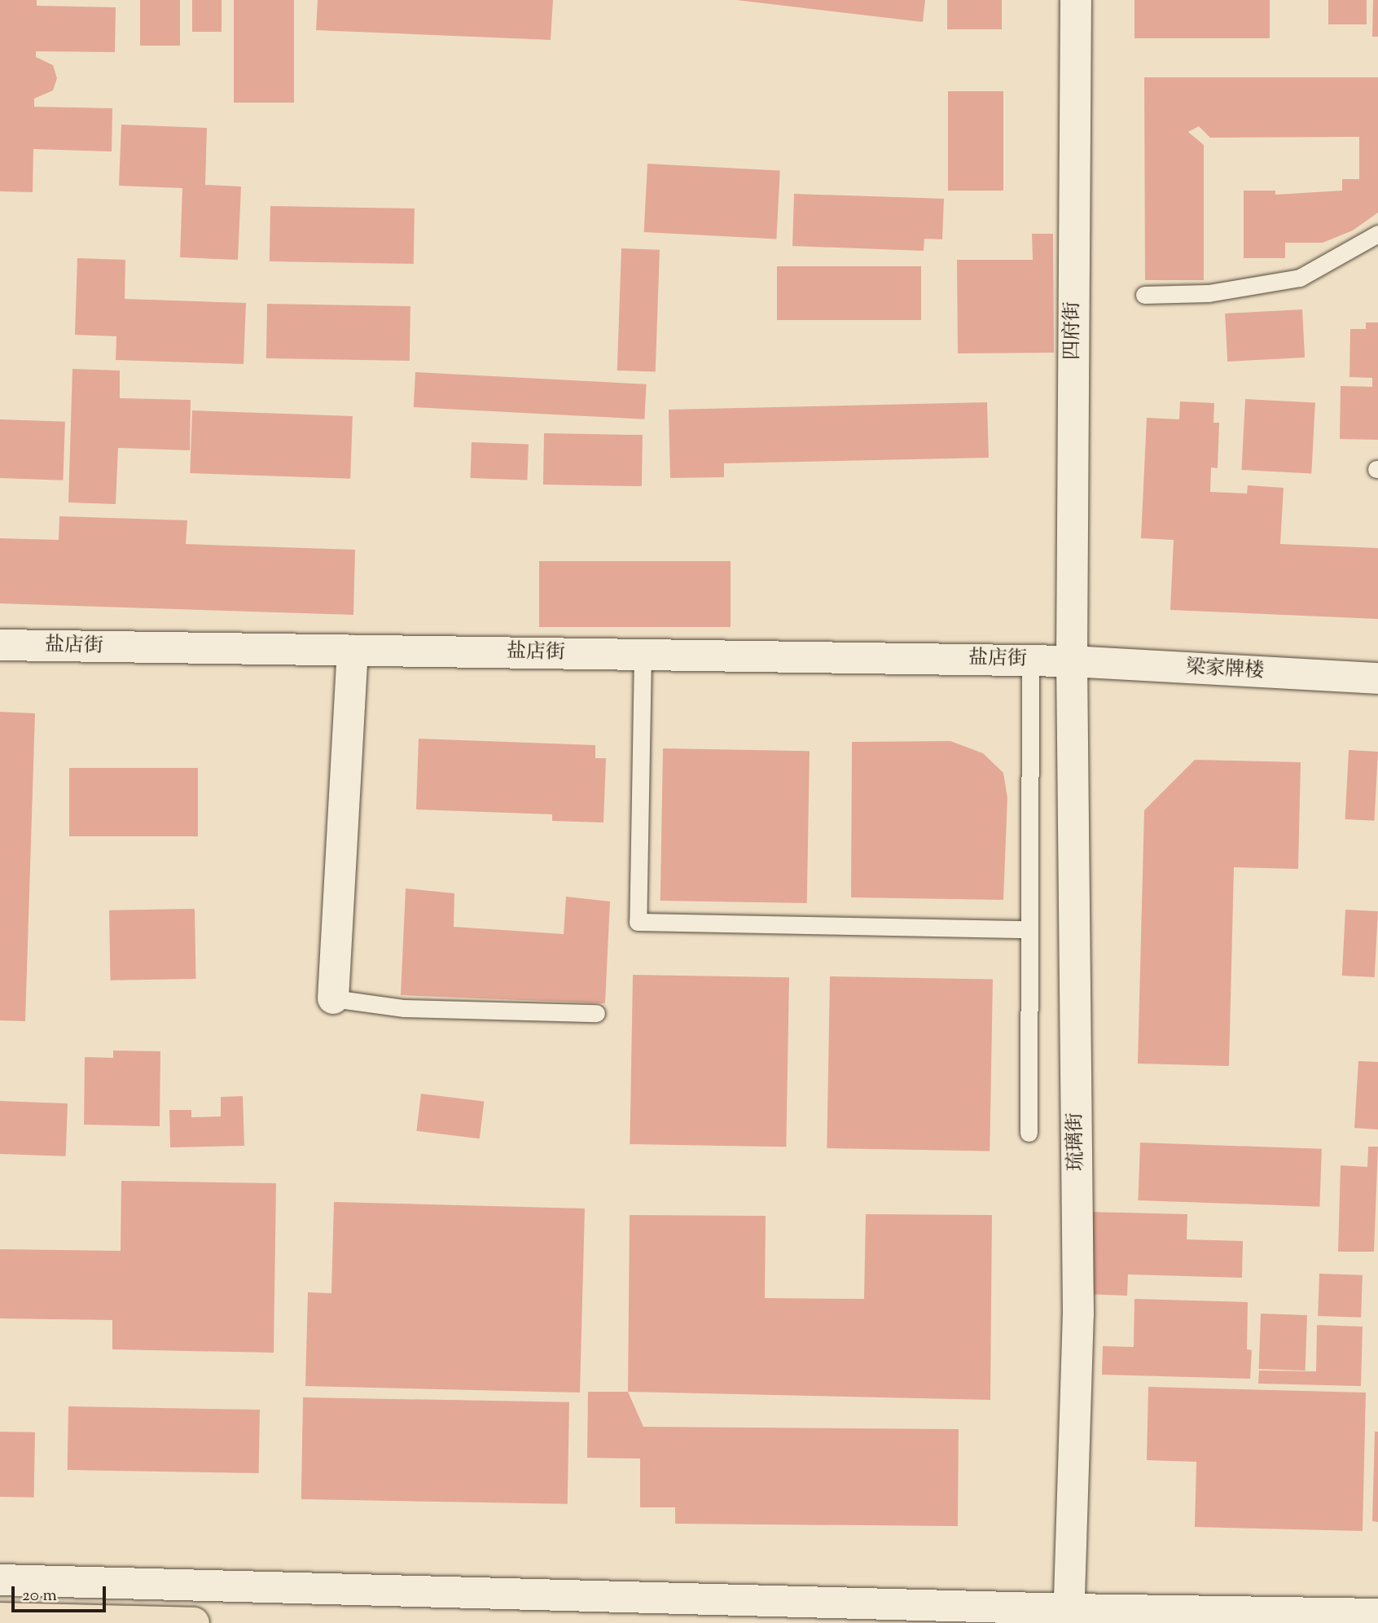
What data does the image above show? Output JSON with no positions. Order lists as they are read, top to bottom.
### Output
{
  "streets": {
    "street": [
      "四府街",
      "盐店街",
      "梁家牌楼",
      "琉璃街"
    ]
  },
  "crossings": [
    ["四府街", "盐店街"],
    ["四府街", "梁家牌楼"],
    ["四府街", "琉璃街"],
    ["盐店街", "梁家牌楼"],
    ["盐店街", "琉璃街"],
    ["梁家牌楼", "琉璃街"]
  ],
  "scale_bar": "20 m"
}
